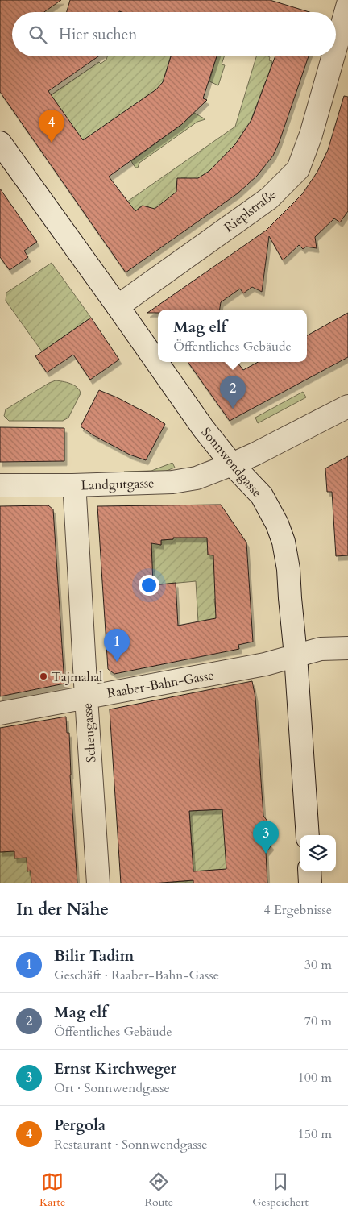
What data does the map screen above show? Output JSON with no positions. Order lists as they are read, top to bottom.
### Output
{
  "streets": {
    "street": [
      "Rieplstraße",
      "Sonnwendgasse",
      "Landgutgasse",
      "Raaber-Bahn-Gasse",
      "Scheugasse"
    ]
  },
  "crossings": [
    ["Rieplstraße", "Sonnwendgasse"],
    ["Sonnwendgasse", "Landgutgasse"],
    ["Sonnwendgasse", "Raaber-Bahn-Gasse"],
    ["Landgutgasse", "Scheugasse"],
    ["Raaber-Bahn-Gasse", "Scheugasse"]
  ],
  "places": ["Tajmahal"],
  "page": {
    "search": "Hier suchen",
    "pins": [
      "4",
      "2",
      "1",
      "3"
    ],
    "popup": ["Mag elf", "Öffentliches Gebäude"],
    "heading": ["In der Nähe", "4 Ergebnisse"],
    "list": [
      {
        "mark": "1",
        "name": "Bilir Tadim",
        "note": "Geschäft · Raaber-Bahn-Gasse",
        "value": "30 m"
      },
      {
        "mark": "2",
        "name": "Mag elf",
        "note": "Öffentliches Gebäude",
        "value": "70 m"
      },
      {
        "mark": "3",
        "name": "Ernst Kirchweger",
        "note": "Ort · Sonnwendgasse",
        "value": "100 m"
      },
      {
        "mark": "4",
        "name": "Pergola",
        "note": "Restaurant · Sonnwendgasse",
        "value": "150 m"
      }
    ],
    "nav": ["Karte", "Route", "Gespeichert"]
  }
}
